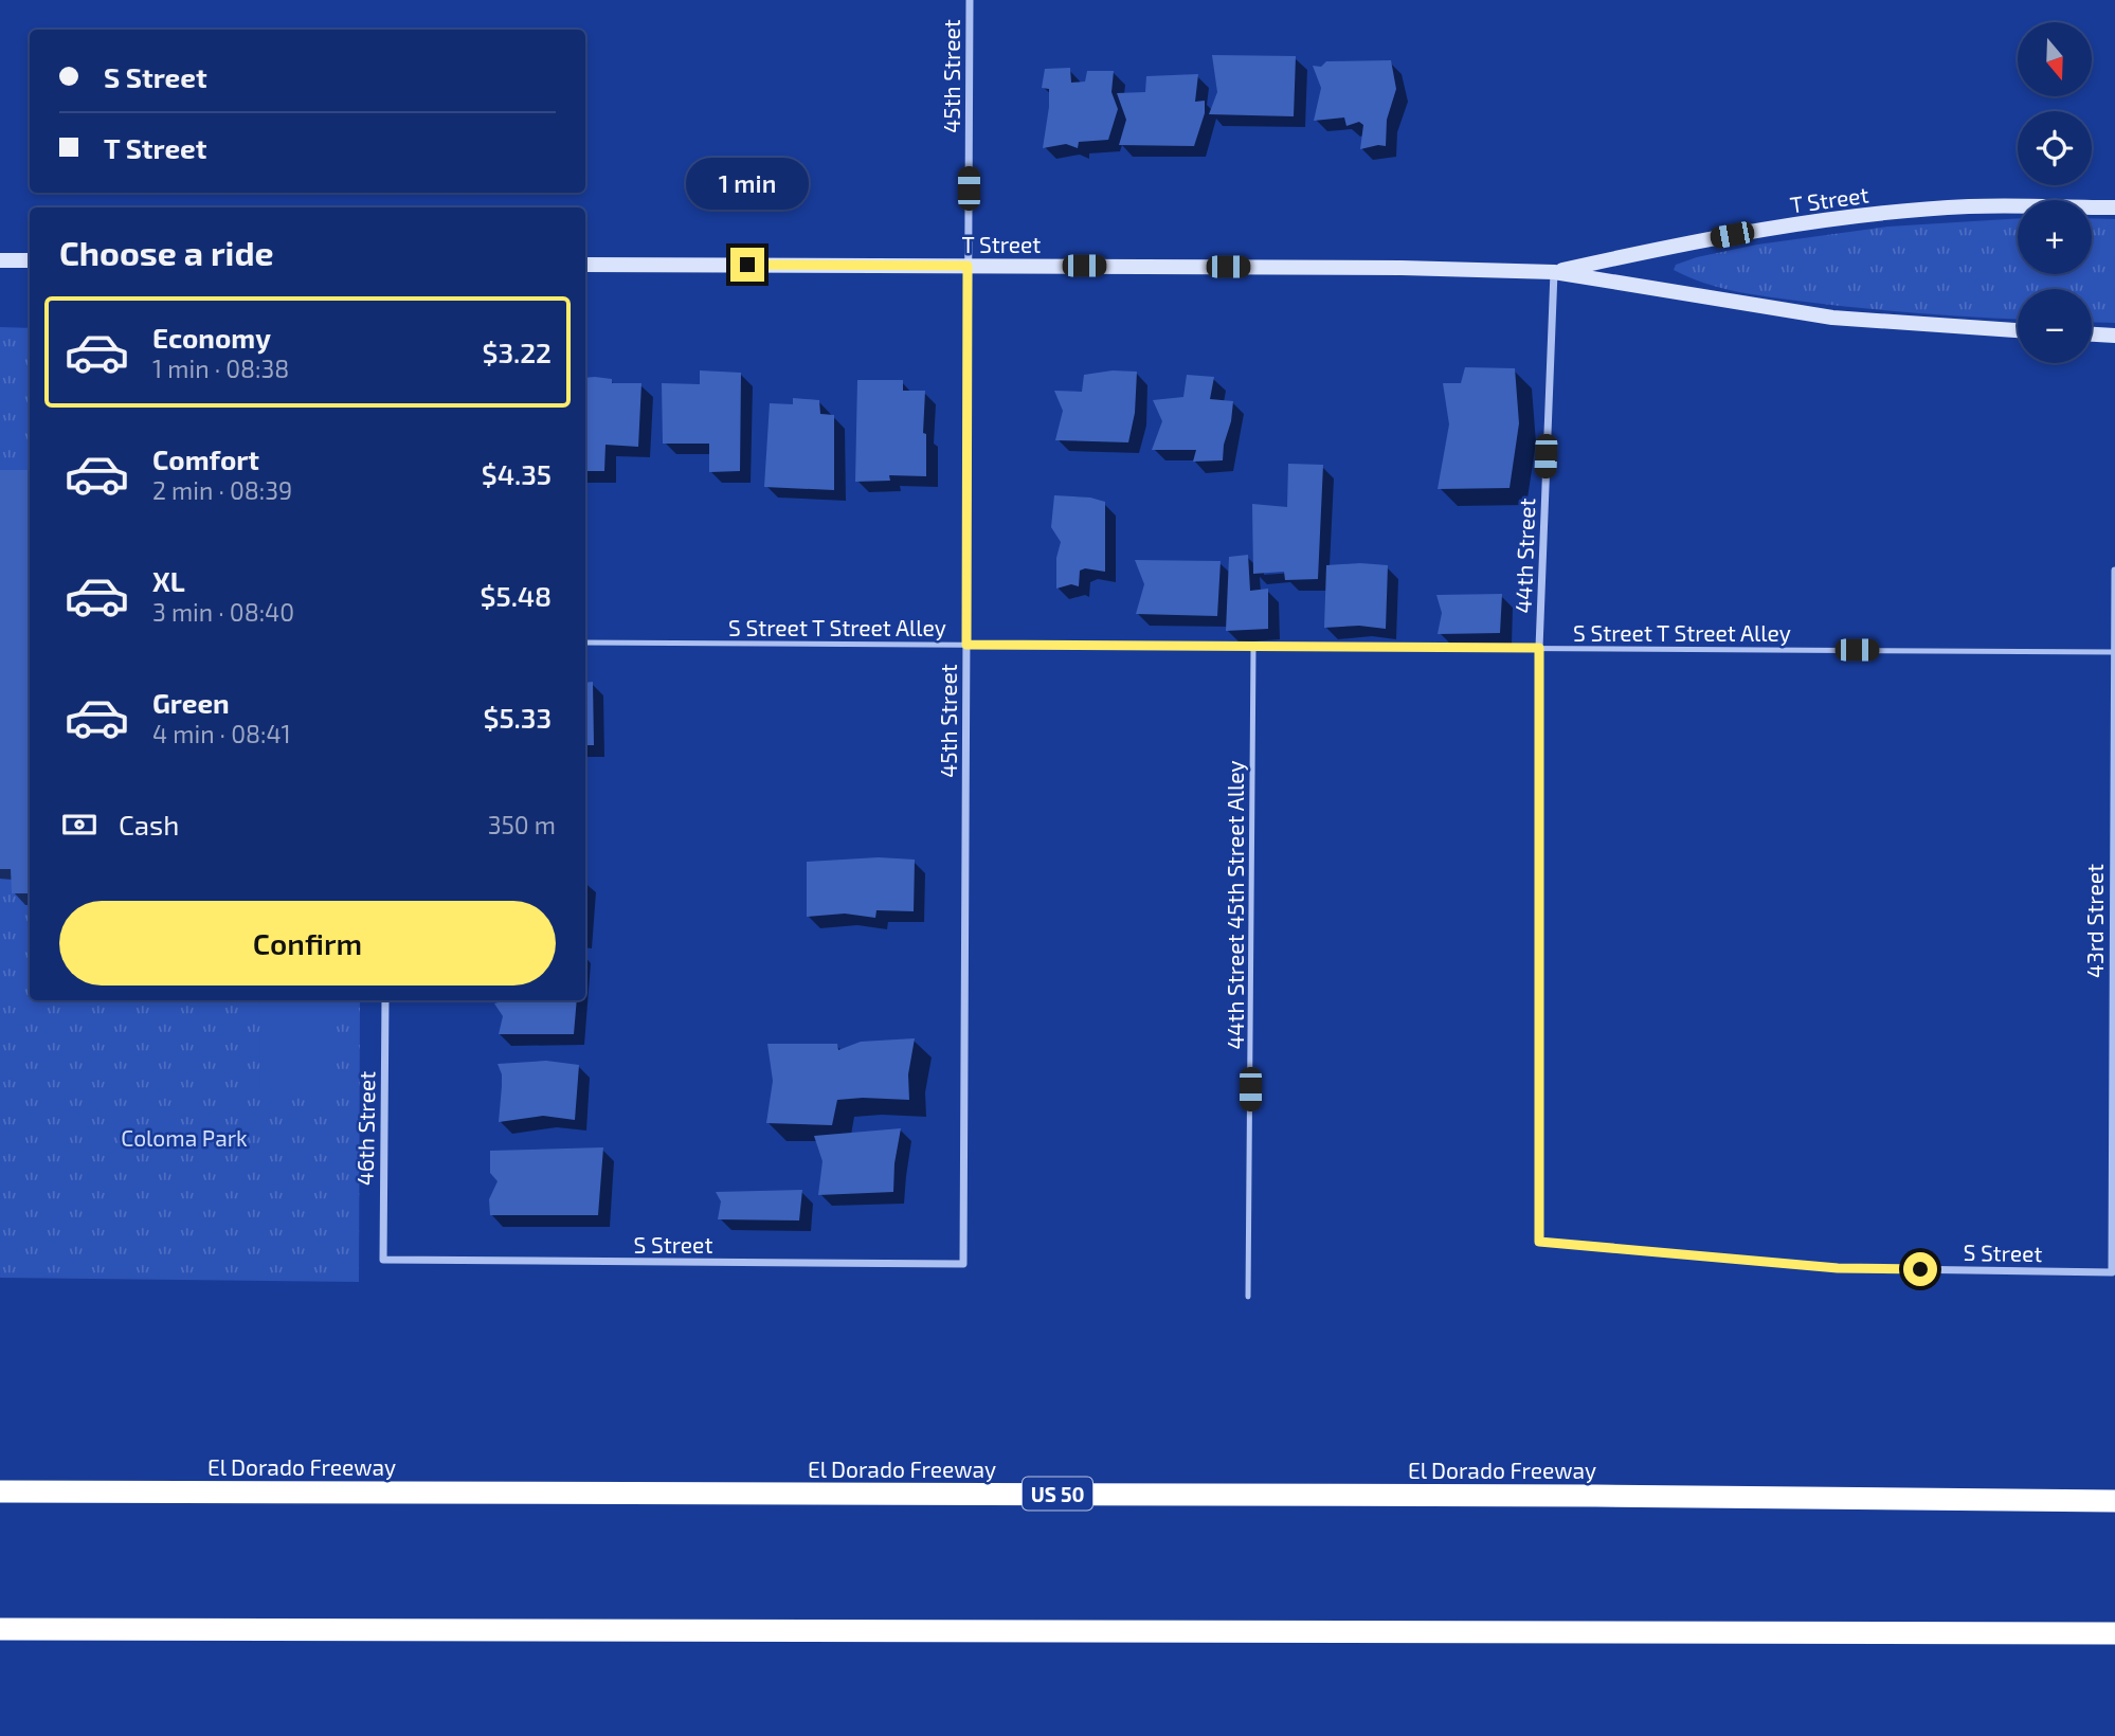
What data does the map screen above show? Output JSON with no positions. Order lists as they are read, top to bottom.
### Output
{
  "streets": {
    "highway": ["El Dorado Freeway", "US 50"],
    "street": [
      "45th Street",
      "T Street",
      "44th Street",
      "43rd Street",
      "46th Street",
      "S Street"
    ],
    "lane": ["S Street T Street Alley", "44th Street 45th Street Alley"]
  },
  "crossings": [
    ["45th Street", "T Street"],
    ["45th Street", "S Street T Street Alley"],
    ["45th Street", "S Street"],
    ["T Street", "44th Street"],
    ["44th Street", "S Street T Street Alley"],
    ["44th Street", "S Street"],
    ["S Street T Street Alley", "44th Street 45th Street Alley"],
    ["S Street T Street Alley", "43rd Street"],
    ["43rd Street", "S Street"],
    ["46th Street", "S Street"]
  ],
  "parks": ["Coloma Park"],
  "north": "bottom",
  "page": {
    "map_buttons": ["+", "−"],
    "banner": ["S Street", "T Street"],
    "bubble": "1 min",
    "heading": "Choose a ride",
    "list": [
      {
        "name": "Economy",
        "note": "1 min · 08:38",
        "value": "$3.22"
      },
      {
        "name": "Comfort",
        "note": "2 min · 08:39",
        "value": "$4.35"
      },
      {
        "name": "XL",
        "note": "3 min · 08:40",
        "value": "$5.48"
      },
      {
        "name": "Green",
        "note": "4 min · 08:41",
        "value": "$5.33"
      }
    ],
    "pay": ["Cash", "350 m"],
    "buttons": "Confirm"
  }
}
